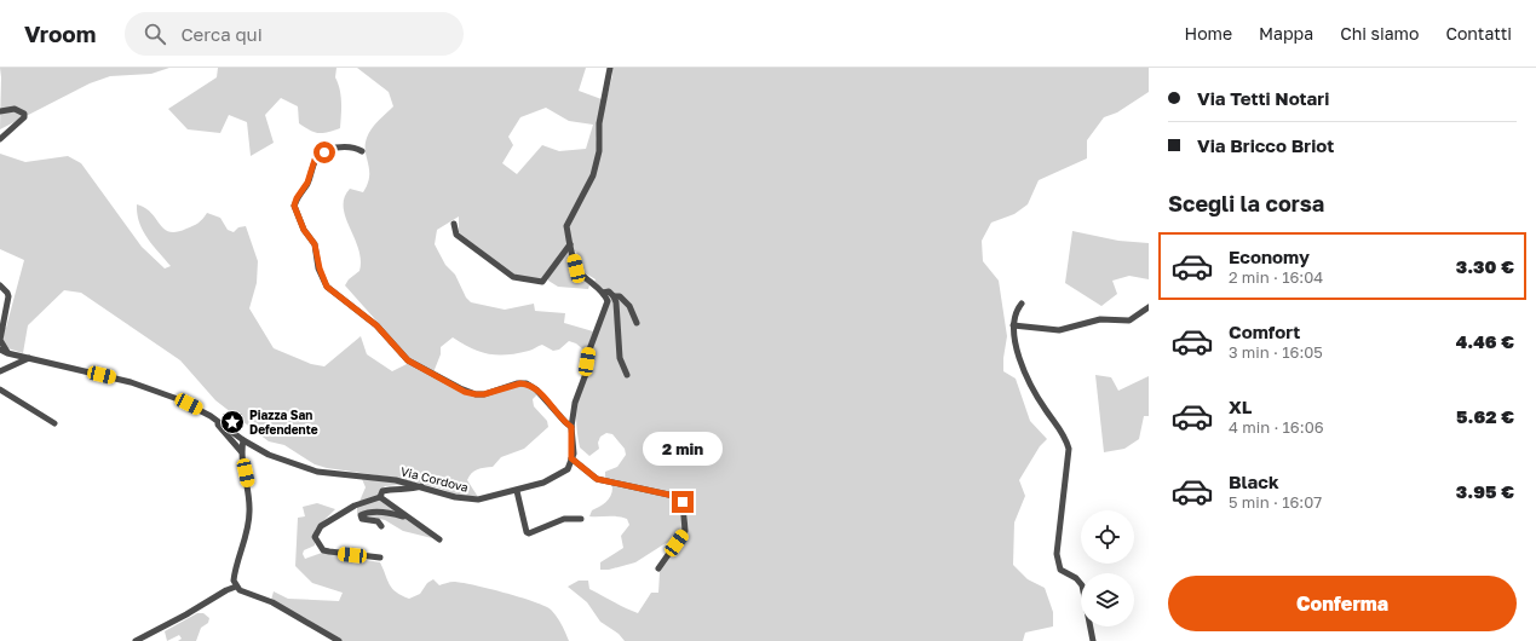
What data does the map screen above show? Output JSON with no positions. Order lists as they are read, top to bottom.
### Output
{
  "streets": {
    "street": ["Via Cordova"]
  },
  "places": {
    "place": ["Piazza San Defendente"]
  },
  "page": {
    "header": "Vroom",
    "search": "Cerca qui",
    "nav": [
      "Home",
      "Mappa",
      "Chi siamo",
      "Contatti"
    ],
    "banner": ["Via Tetti Notari", "Via Bricco Briot"],
    "heading": "Scegli la corsa",
    "list": [
      {
        "name": "Economy",
        "note": "2 min · 16:04",
        "value": "3.30 €"
      },
      {
        "name": "Comfort",
        "note": "3 min · 16:05",
        "value": "4.46 €"
      },
      {
        "name": "XL",
        "note": "4 min · 16:06",
        "value": "5.62 €"
      },
      {
        "name": "Black",
        "note": "5 min · 16:07",
        "value": "3.95 €"
      }
    ],
    "bubble": "2 min",
    "buttons": "Conferma"
  }
}
